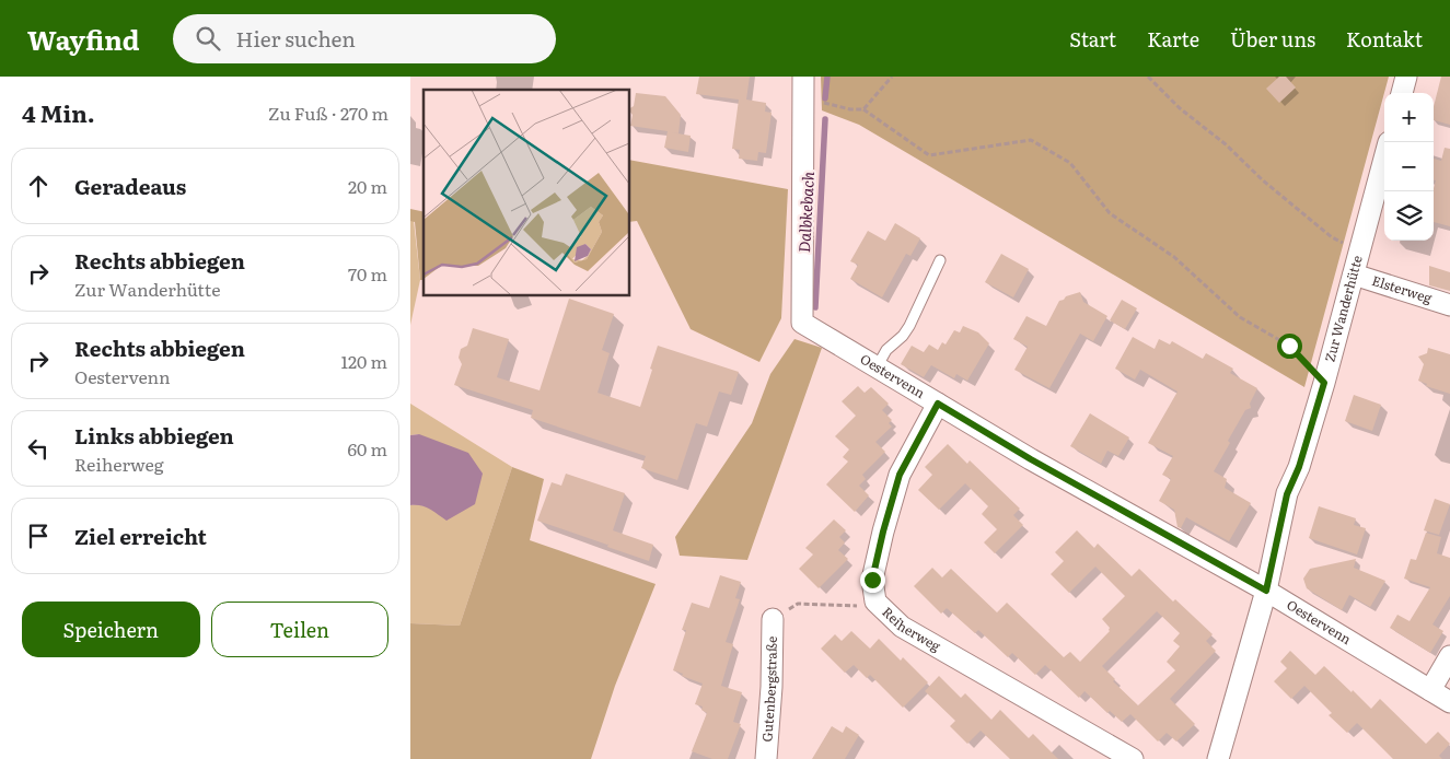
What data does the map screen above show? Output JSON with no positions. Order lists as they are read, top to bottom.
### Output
{
  "streets": {
    "street": [
      "Elsterweg",
      "Zur Wanderhütte",
      "Oestervenn",
      "Reiherweg",
      "Gutenbergstraße"
    ]
  },
  "crossings": [
    ["Elsterweg", "Zur Wanderhütte"],
    ["Zur Wanderhütte", "Oestervenn"],
    ["Oestervenn", "Reiherweg"]
  ],
  "water": ["Dalbkebach"],
  "page": {
    "header": "Wayfind",
    "search": "Hier suchen",
    "nav": [
      "Start",
      "Karte",
      "Über uns",
      "Kontakt"
    ],
    "heading": ["4 Min.", "Zu Fuß · 270 m"],
    "map_buttons": ["+", "−"],
    "list": [
      ["Geradeaus", "20 m"],
      ["Rechts abbiegen", "Zur Wanderhütte", "70 m"],
      ["Rechts abbiegen", "Oestervenn", "120 m"],
      ["Links abbiegen", "Reiherweg", "60 m"],
      "Ziel erreicht"
    ],
    "buttons": ["Speichern", "Teilen"]
  }
}
